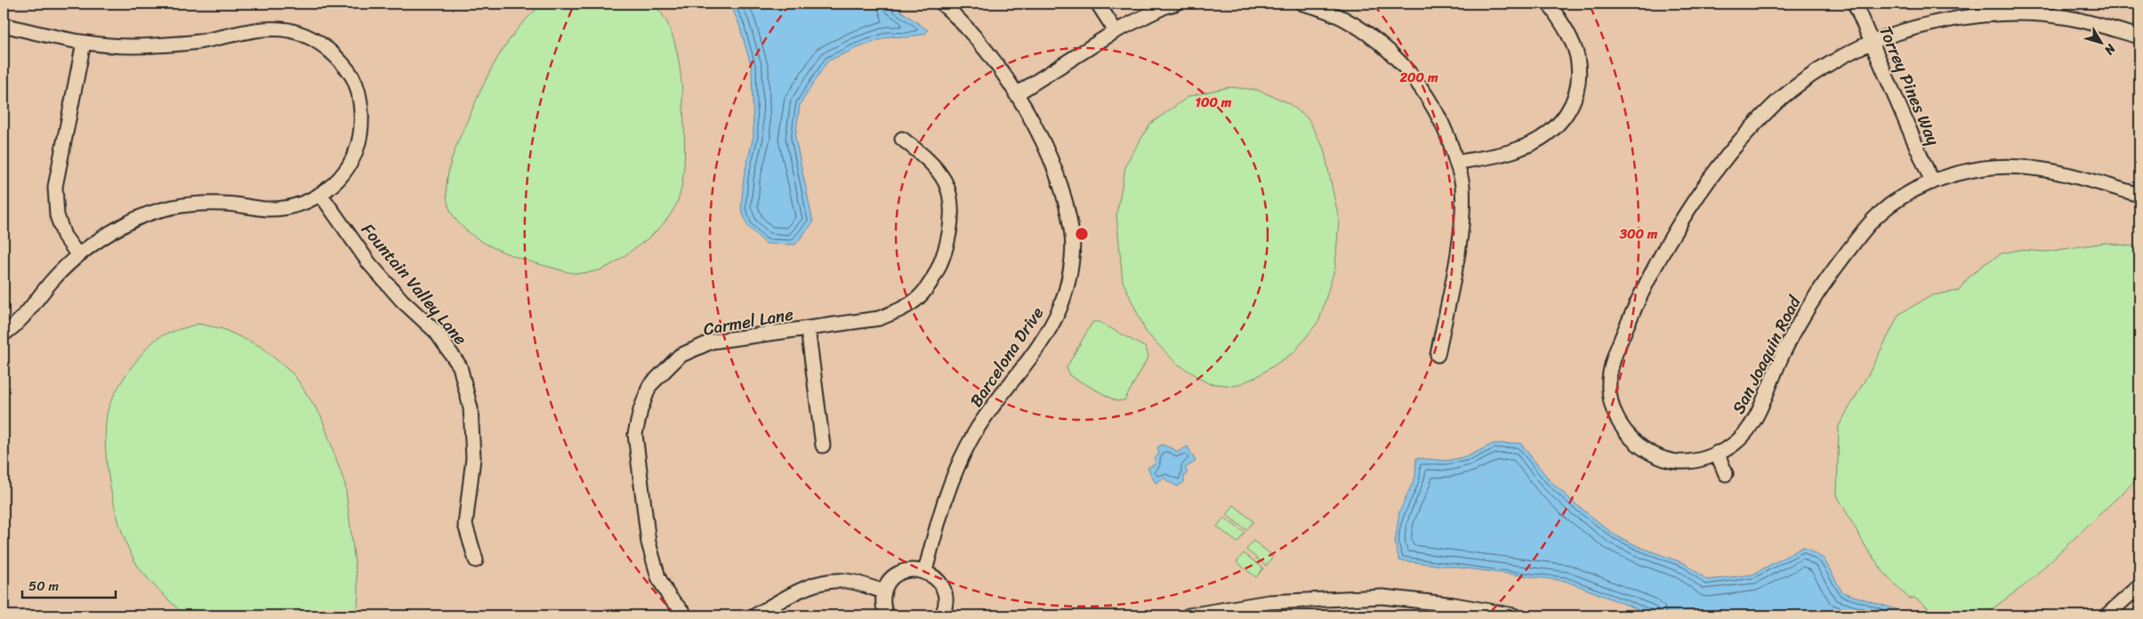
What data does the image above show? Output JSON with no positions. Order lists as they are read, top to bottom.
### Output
{
  "streets": {
    "street": [
      "Torrey Pines Way",
      "Fountain Valley Lane",
      "Carmel Lane",
      "San Joaquin Road",
      "Barcelona Drive"
    ]
  },
  "crossings": [
    ["Torrey Pines Way", "San Joaquin Road"]
  ],
  "scale_bar": "50 m",
  "north": "bottom right",
  "rings": ["200 m", "100 m", "300 m"]
}
